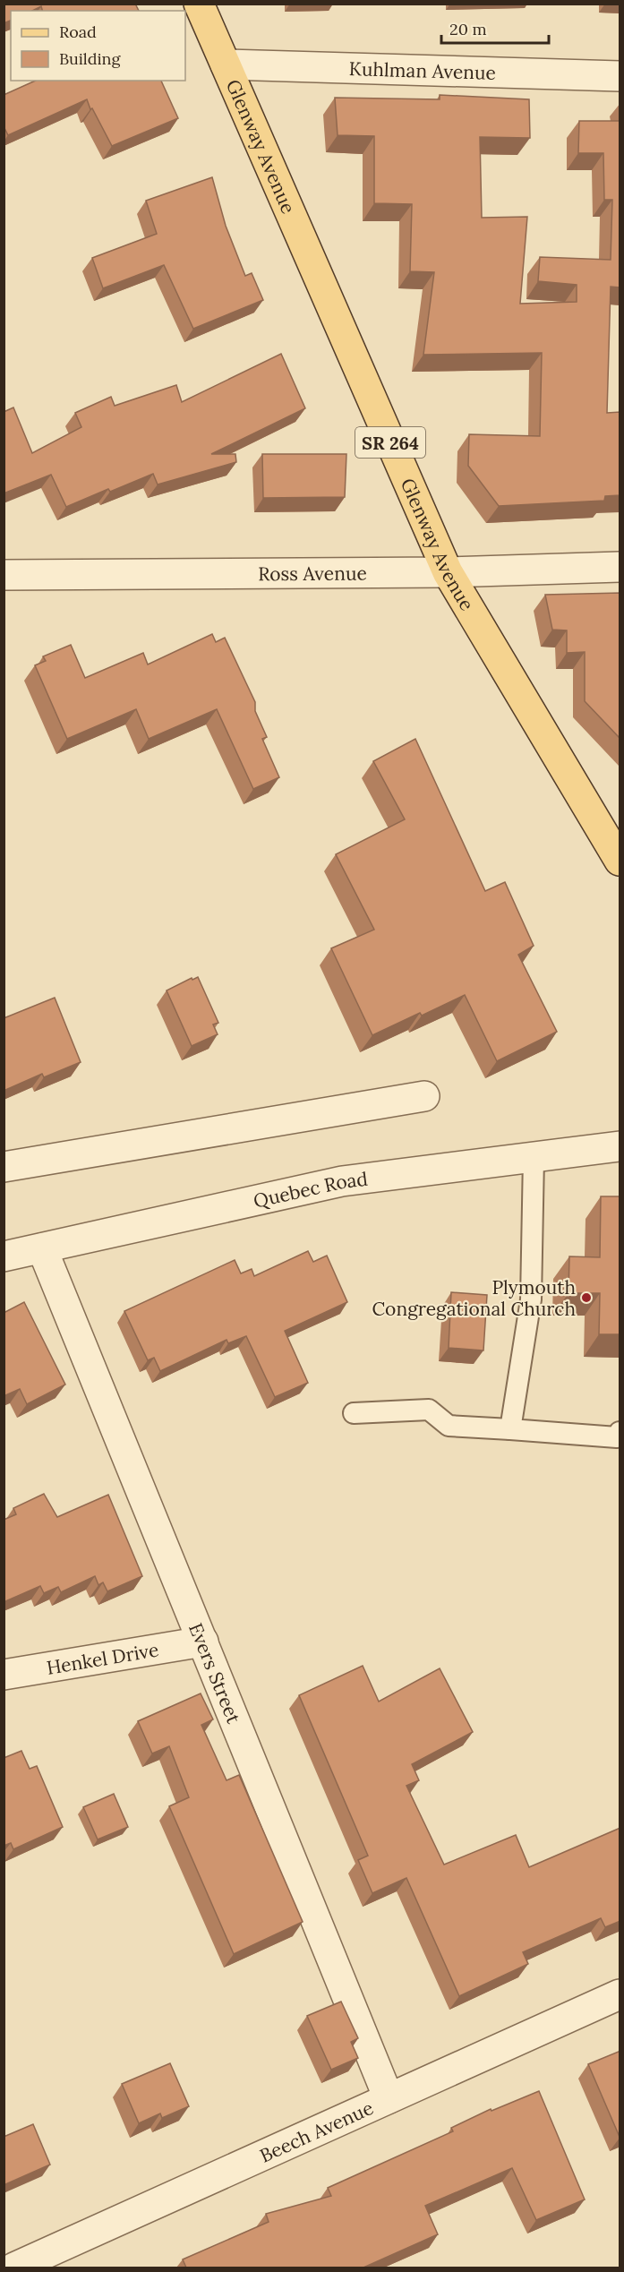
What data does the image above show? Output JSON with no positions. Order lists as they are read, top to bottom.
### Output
{
  "streets": {
    "main road": ["Glenway Avenue", "SR 264"],
    "street": [
      "Kuhlman Avenue",
      "Ross Avenue",
      "Quebec Road",
      "Henkel Drive",
      "Evers Street",
      "Beech Avenue"
    ]
  },
  "crossings": [
    ["Kuhlman Avenue", "Glenway Avenue"],
    ["Glenway Avenue", "Ross Avenue"],
    ["Quebec Road", "Evers Street"],
    ["Henkel Drive", "Evers Street"],
    ["Evers Street", "Beech Avenue"]
  ],
  "places": ["Plymouth Congregational Church"],
  "legend": ["Road", "Building"],
  "scale_bar": "20 m"
}
